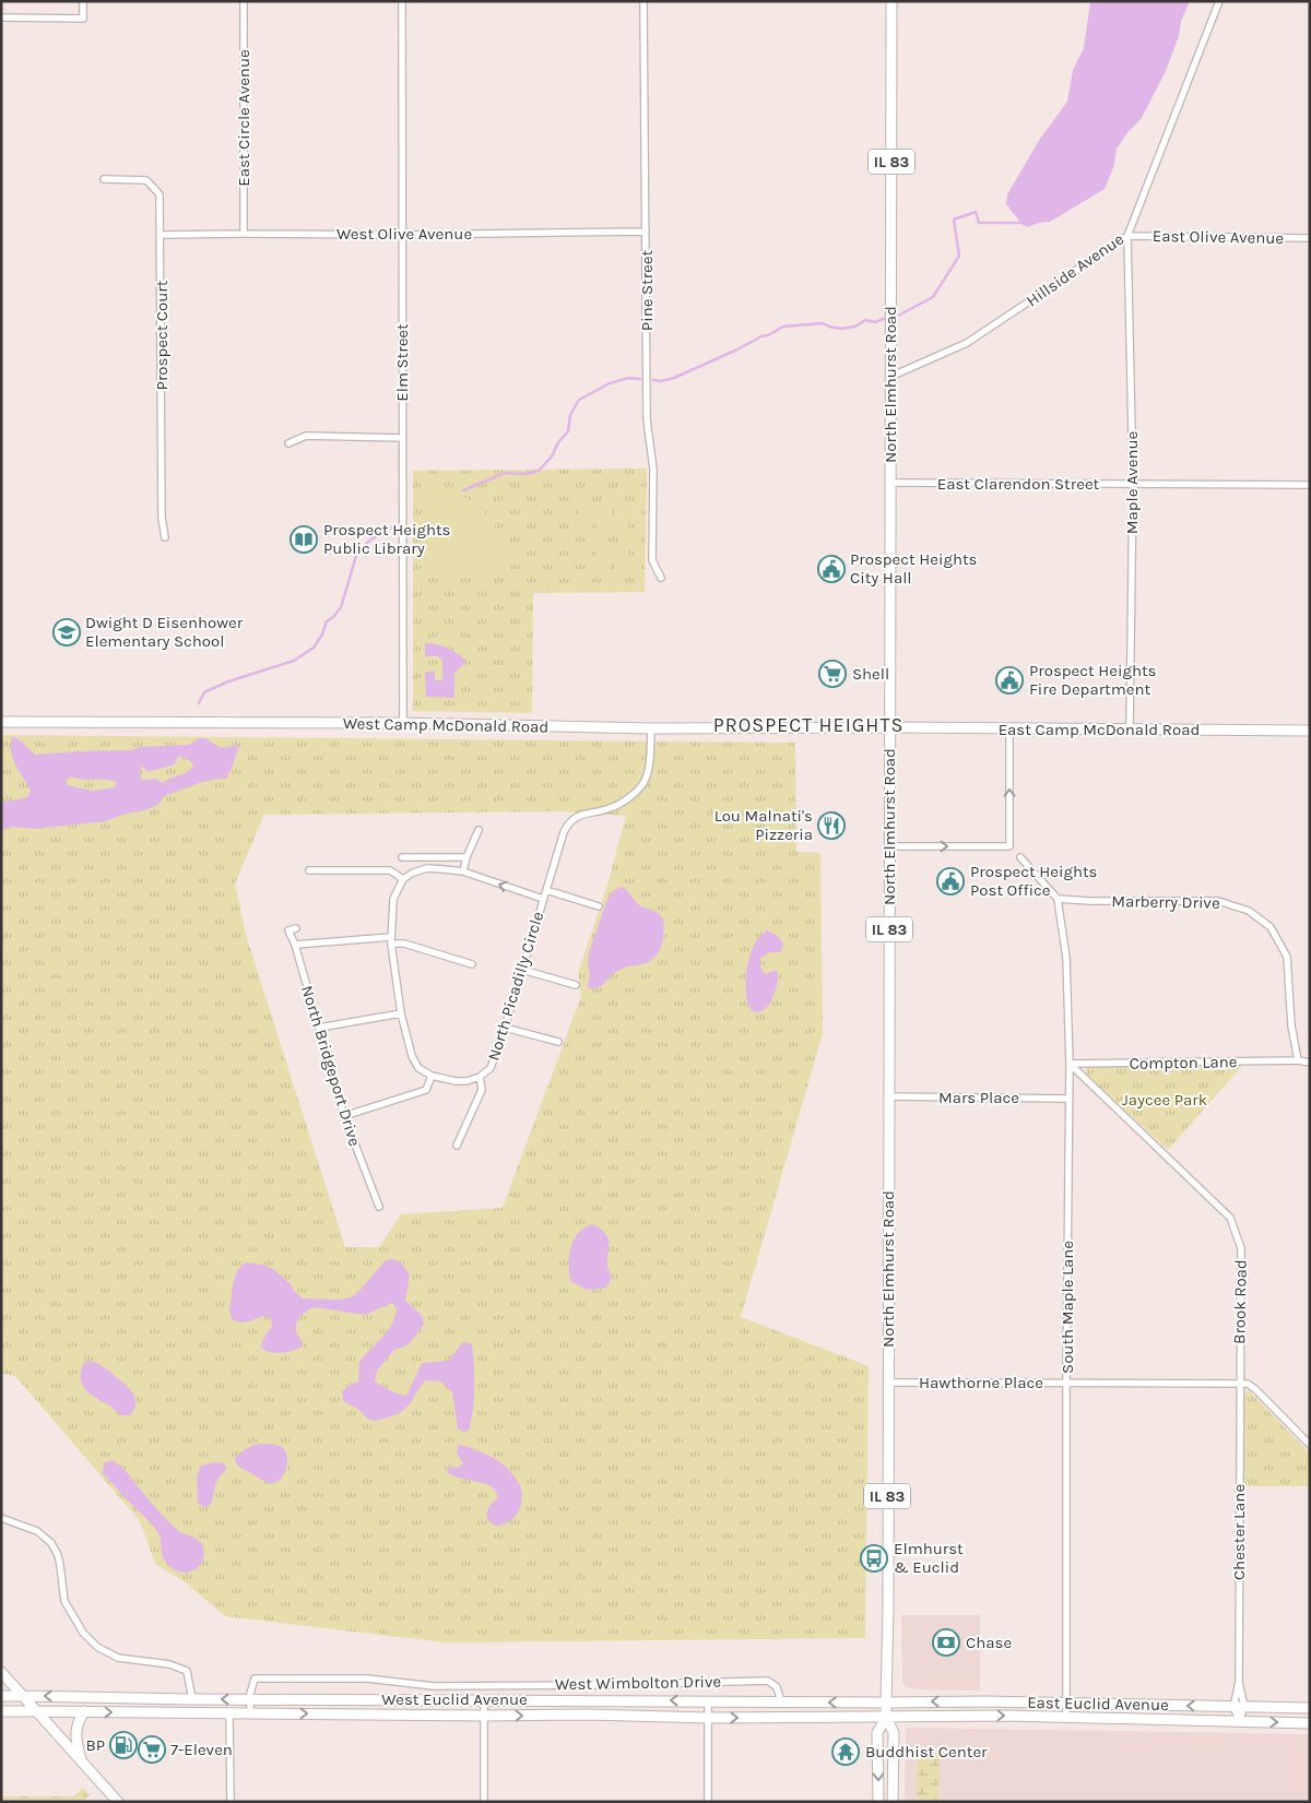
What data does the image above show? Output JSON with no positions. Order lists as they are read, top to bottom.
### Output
{
  "streets": {
    "main road": [
      "IL 83",
      "North Elmhurst Road",
      "West Camp McDonald Road",
      "East Camp McDonald Road",
      "West Euclid Avenue",
      "East Euclid Avenue"
    ],
    "street": [
      "East Circle Avenue",
      "West Olive Avenue",
      "East Olive Avenue",
      "Hillside Avenue",
      "Pine Street",
      "Prospect Court",
      "Elm Street",
      "Maple Avenue",
      "East Clarendon Street",
      "Marberry Drive",
      "North Picadilly Circle",
      "Compton Lane",
      "North Bridgeport Drive",
      "Mars Place",
      "Brook Road",
      "South Maple Lane",
      "Hawthorne Place",
      "Chester Lane",
      "West Wimbolton Drive"
    ]
  },
  "crossings": [
    ["East Circle Avenue", "West Olive Avenue"],
    ["West Olive Avenue", "Pine Street"],
    ["West Olive Avenue", "Prospect Court"],
    ["West Olive Avenue", "Elm Street"],
    ["East Olive Avenue", "Hillside Avenue"],
    ["East Olive Avenue", "Maple Avenue"],
    ["Hillside Avenue", "North Elmhurst Road"],
    ["Hillside Avenue", "Maple Avenue"],
    ["Elm Street", "West Camp McDonald Road"],
    ["North Elmhurst Road", "East Clarendon Street"],
    ["North Elmhurst Road", "West Camp McDonald Road"],
    ["North Elmhurst Road", "East Camp McDonald Road"],
    ["North Elmhurst Road", "Mars Place"],
    ["North Elmhurst Road", "Hawthorne Place"],
    ["North Elmhurst Road", "West Euclid Avenue"],
    ["North Elmhurst Road", "East Euclid Avenue"],
    ["Maple Avenue", "East Clarendon Street"],
    ["Maple Avenue", "East Camp McDonald Road"],
    ["West Camp McDonald Road", "East Camp McDonald Road"],
    ["Marberry Drive", "Compton Lane"],
    ["Marberry Drive", "South Maple Lane"],
    ["Compton Lane", "Brook Road"],
    ["Compton Lane", "South Maple Lane"],
    ["Mars Place", "South Maple Lane"],
    ["Brook Road", "South Maple Lane"],
    ["Brook Road", "Hawthorne Place"],
    ["Brook Road", "Chester Lane"],
    ["South Maple Lane", "Hawthorne Place"],
    ["South Maple Lane", "East Euclid Avenue"],
    ["Hawthorne Place", "Chester Lane"],
    ["Chester Lane", "East Euclid Avenue"],
    ["West Wimbolton Drive", "West Euclid Avenue"],
    ["West Euclid Avenue", "East Euclid Avenue"]
  ],
  "districts": ["PROSPECT HEIGHTS"],
  "parks": ["Jaycee Park"],
  "places": {
    "library": ["Prospect Heights Public Library"],
    "public building": ["Prospect Heights City Hall", "Prospect Heights Fire Department", "Prospect Heights Post Office"],
    "school or university": ["Dwight D Eisenhower Elementary School"],
    "supermarket": ["Shell", "7-Eleven"],
    "restaurant": ["Lou Malnati's Pizzeria"],
    "bus stop": ["Elmhurst & Euclid"],
    "bank": ["Chase"],
    "fuel station": ["BP"],
    "temple": ["Buddhist Center"]
  }
}
